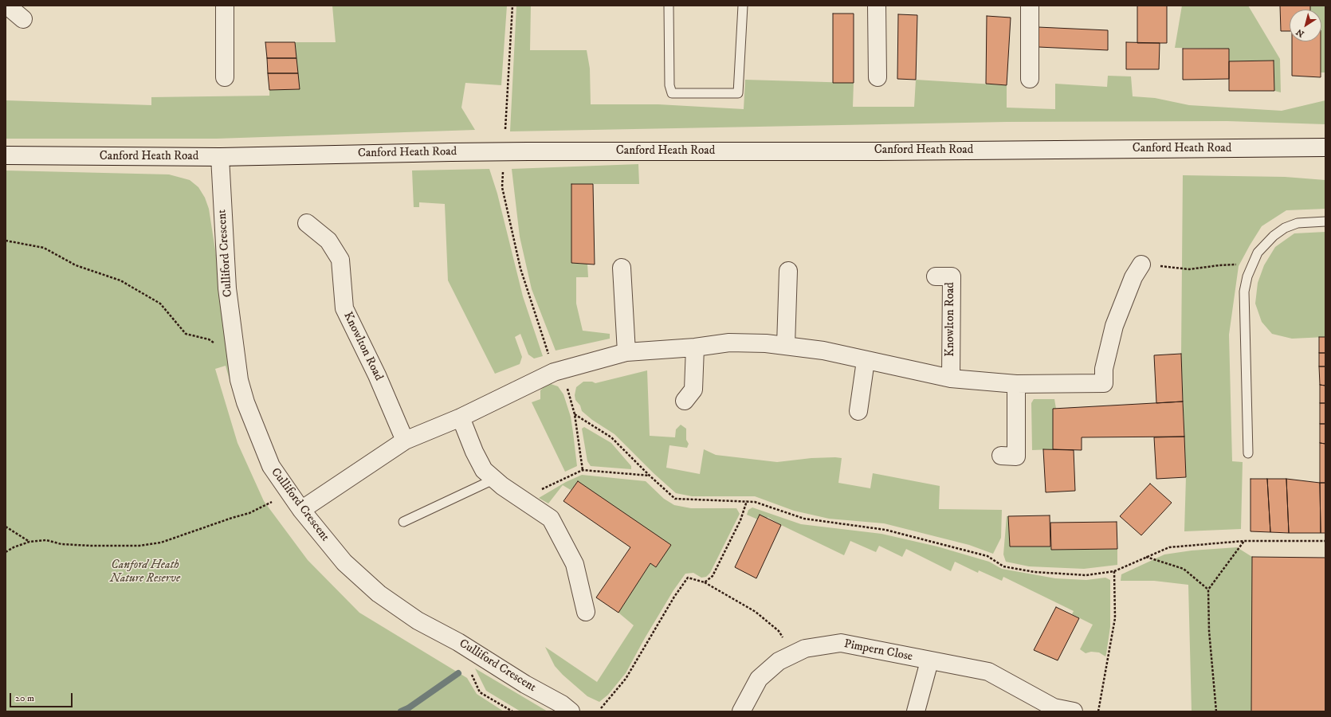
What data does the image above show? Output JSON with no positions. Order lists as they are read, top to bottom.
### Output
{
  "streets": {
    "street": [
      "Canford Heath Road",
      "Culliford Crescent",
      "Knowlton Road",
      "Pimpern Close"
    ]
  },
  "crossings": [
    ["Canford Heath Road", "Culliford Crescent"]
  ],
  "parks": ["Canford Heath Nature Reserve"],
  "scale_bar": "20 m",
  "north": "bottom left"
}
